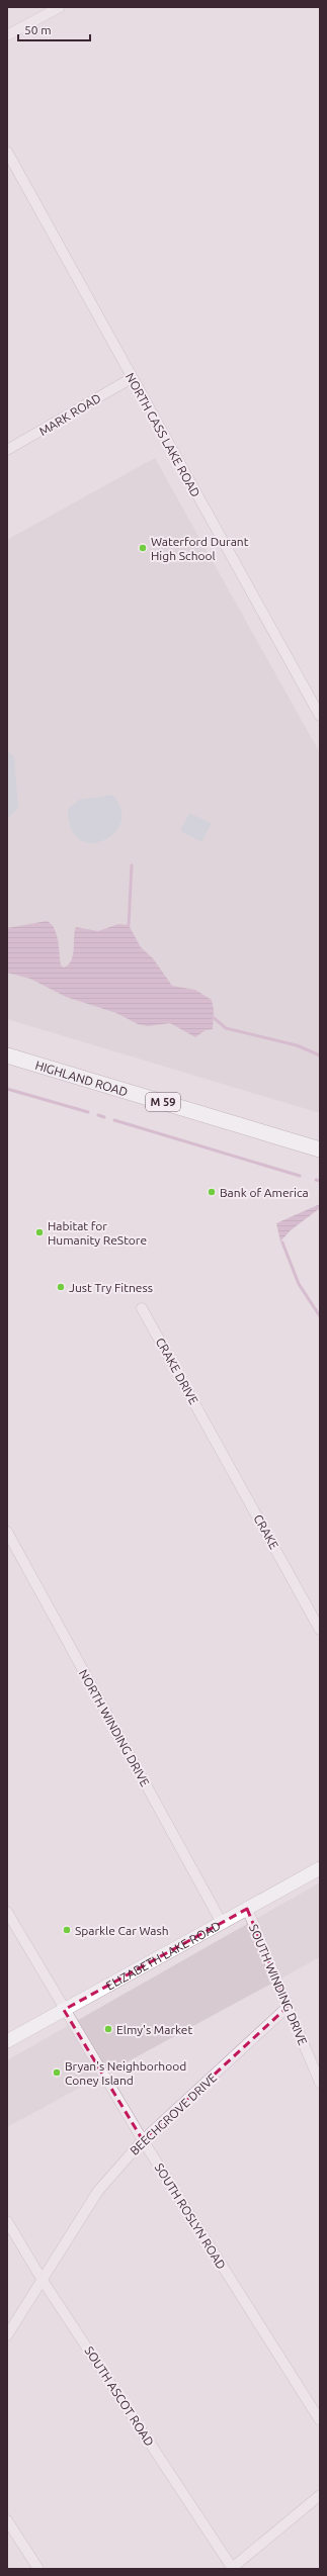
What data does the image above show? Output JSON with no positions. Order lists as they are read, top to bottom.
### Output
{
  "streets": {
    "highway": ["HIGHLAND ROAD", "M 59"],
    "main road": ["ELIZABETH LAKE ROAD"],
    "street": [
      "MARK ROAD",
      "NORTH CASS LAKE ROAD",
      "CRAKE DRIVE",
      "CRAKE",
      "NORTH WINDING DRIVE",
      "SOUTH WINDING DRIVE",
      "BEECHGROVE DRIVE",
      "SOUTH ROSLYN ROAD",
      "SOUTH ASCOT ROAD"
    ]
  },
  "crossings": [
    ["MARK ROAD", "NORTH CASS LAKE ROAD"],
    ["CRAKE DRIVE", "CRAKE"],
    ["NORTH WINDING DRIVE", "ELIZABETH LAKE ROAD"],
    ["ELIZABETH LAKE ROAD", "SOUTH WINDING DRIVE"],
    ["ELIZABETH LAKE ROAD", "SOUTH ROSLYN ROAD"],
    ["SOUTH WINDING DRIVE", "BEECHGROVE DRIVE"],
    ["BEECHGROVE DRIVE", "SOUTH ROSLYN ROAD"],
    ["BEECHGROVE DRIVE", "SOUTH ASCOT ROAD"]
  ],
  "places": [
    "Waterford Durant High School",
    "Bank of America",
    "Habitat for Humanity ReStore",
    "Just Try Fitness",
    "Sparkle Car Wash",
    "Elmy's Market",
    "Bryan's Neighborhood Coney Island"
  ],
  "scale_bar": "50 m"
}
